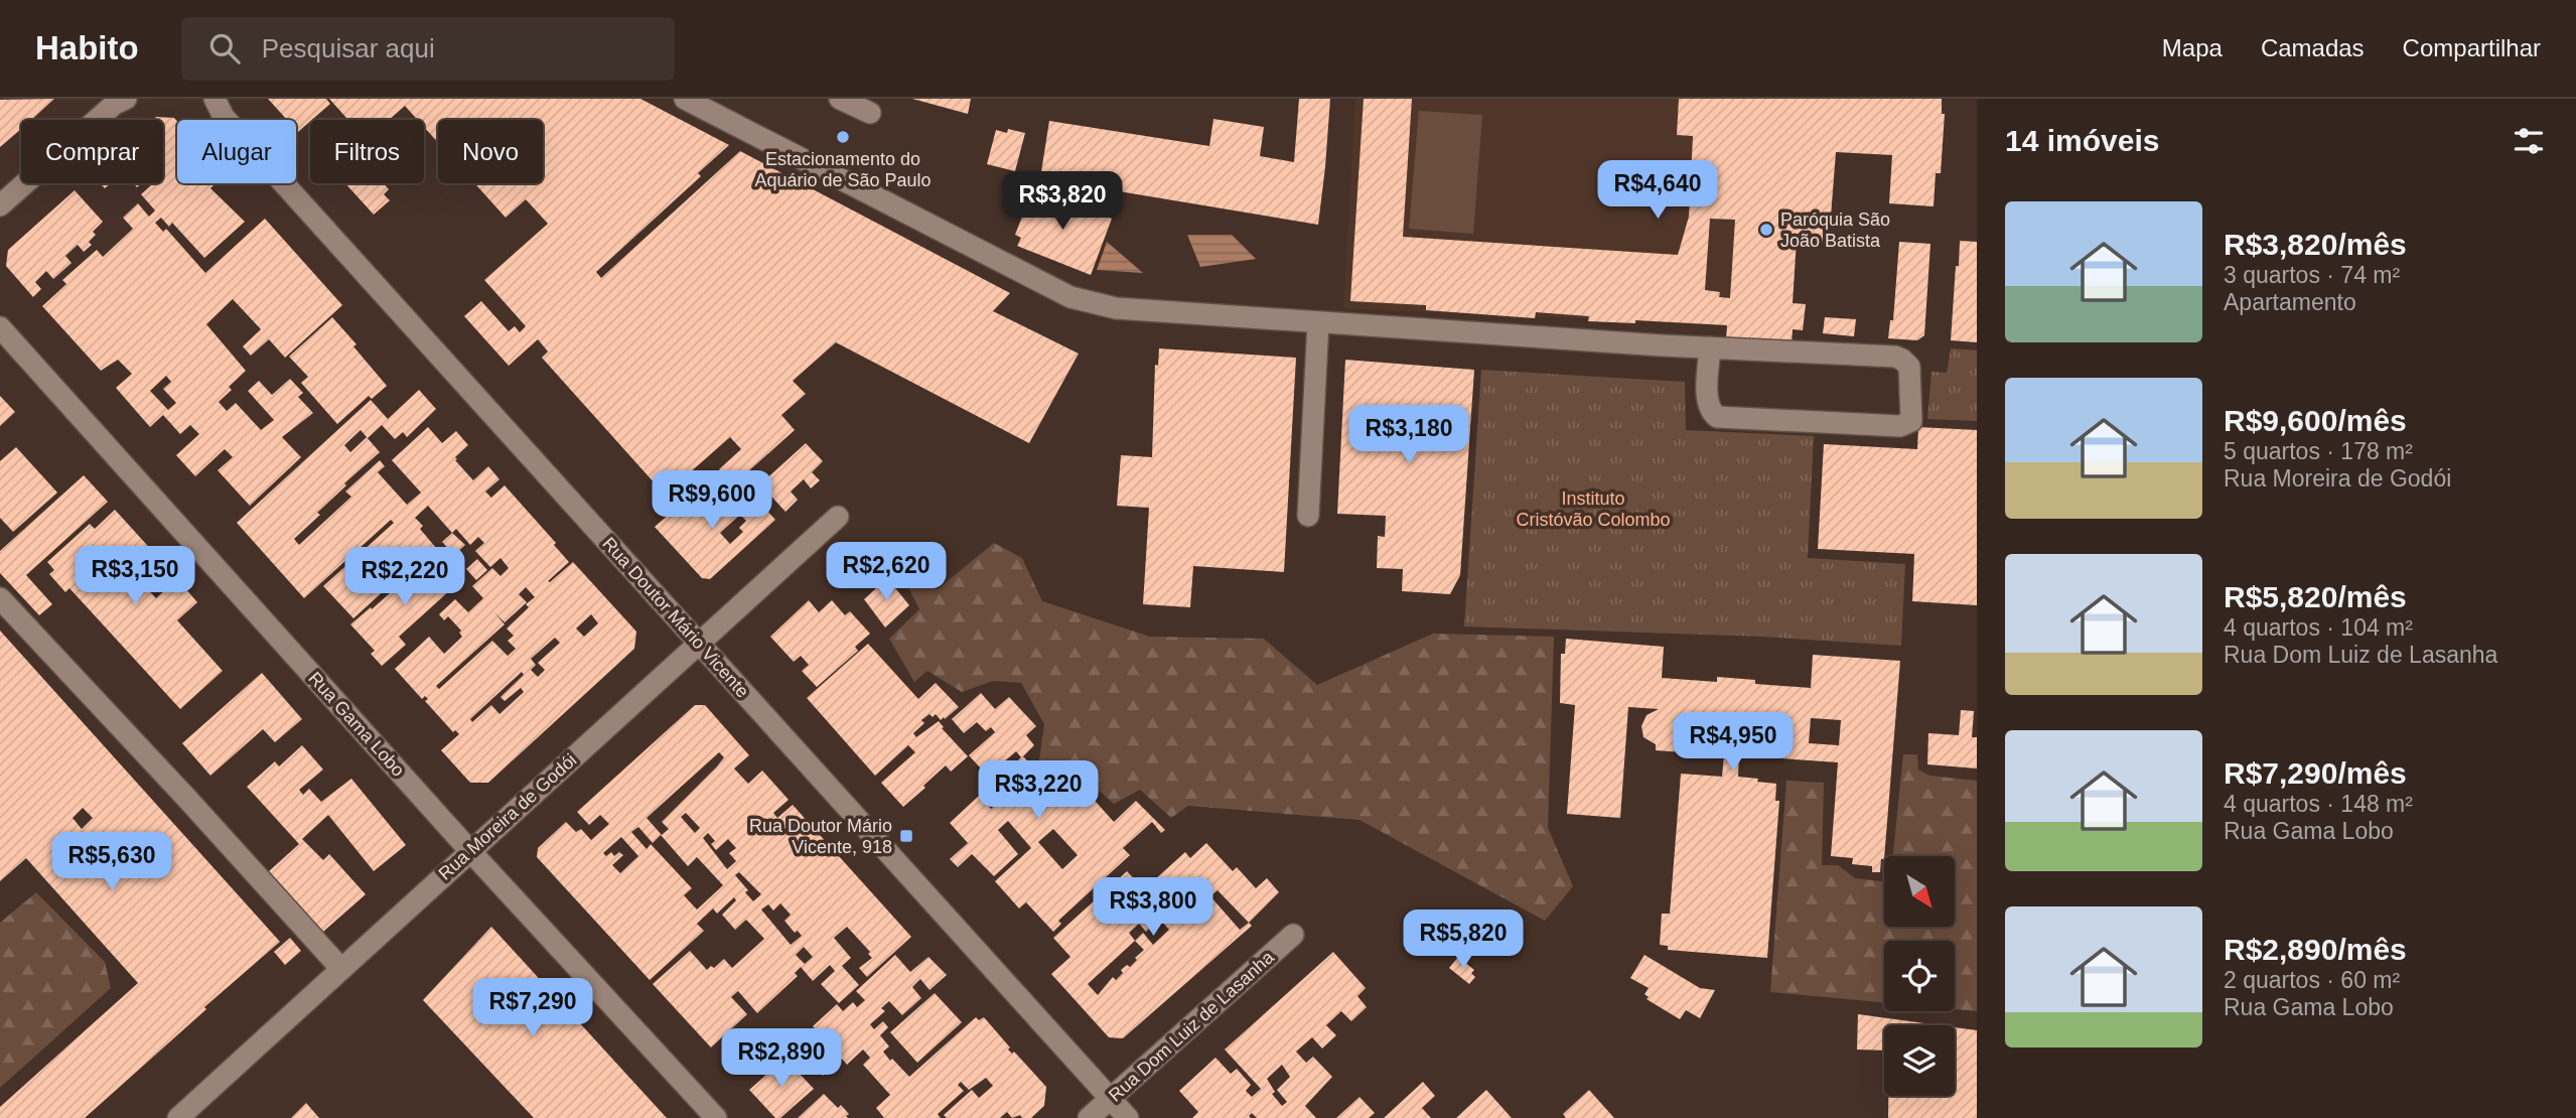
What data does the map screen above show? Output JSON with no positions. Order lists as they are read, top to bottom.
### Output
{
  "streets": {
    "street": [
      "Rua Doutor Mário Vicente",
      "Rua Gama Lobo",
      "Rua Moreira de Godói",
      "Rua Dom Luiz de Lasanha"
    ]
  },
  "crossings": [
    ["Rua Doutor Mário Vicente", "Rua Moreira de Godói"],
    ["Rua Doutor Mário Vicente", "Rua Dom Luiz de Lasanha"],
    ["Rua Gama Lobo", "Rua Moreira de Godói"]
  ],
  "parks": ["Instituto Cristóvão Colombo"],
  "places": {
    "other": ["Estacionamento do Aquário de São Paulo", "Paróquia São João Batista"],
    "transit": ["Rua Doutor Mário Vicente, 918"]
  },
  "north": "bottom right",
  "page": {
    "header": "Habito",
    "search": "Pesquisar aqui",
    "nav": ["Mapa", "Camadas", "Compartilhar"],
    "heading": "14 imóveis",
    "chip": [
      "Comprar",
      "Alugar",
      "Filtros",
      "Novo"
    ],
    "price": [
      "R$4,640",
      "R$3,820",
      "R$3,180",
      "R$9,600",
      "R$2,620",
      "R$3,150",
      "R$2,220",
      "R$4,950",
      "R$3,220",
      "R$5,630",
      "R$3,800",
      "R$5,820",
      "R$7,290",
      "R$2,890"
    ],
    "list": [
      {
        "name": "R$3,820/mês",
        "note": "3 quartos · 74 m² · Apartamento"
      },
      {
        "name": "R$9,600/mês",
        "note": "5 quartos · 178 m² · Rua Moreira de Godói"
      },
      {
        "name": "R$5,820/mês",
        "note": "4 quartos · 104 m² · Rua Dom Luiz de Lasanha"
      },
      {
        "name": "R$7,290/mês",
        "note": "4 quartos · 148 m² · Rua Gama Lobo"
      },
      {
        "name": "R$2,890/mês",
        "note": "2 quartos · 60 m² · Rua Gama Lobo"
      }
    ]
  }
}
